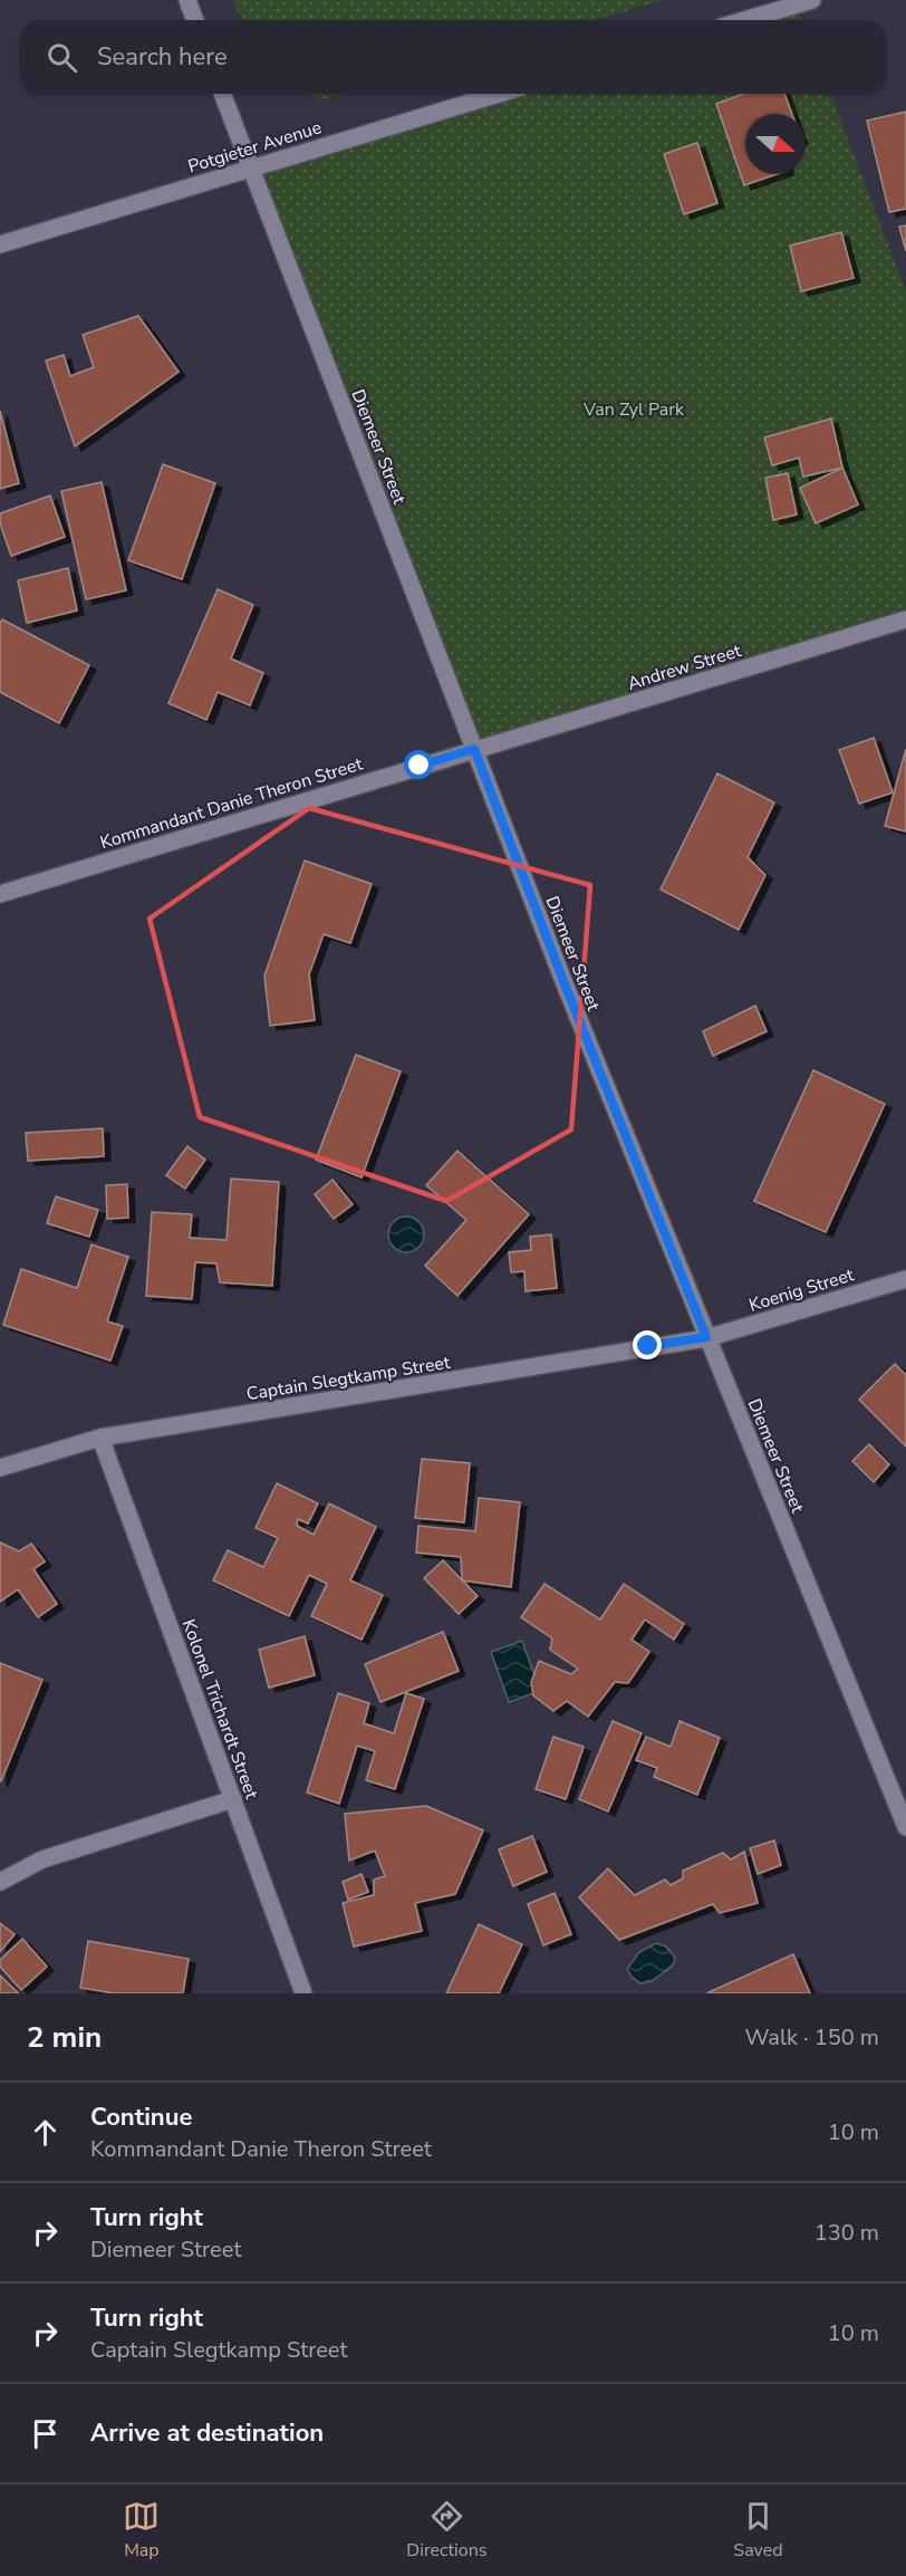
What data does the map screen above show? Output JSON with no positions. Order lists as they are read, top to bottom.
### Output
{
  "streets": {
    "street": [
      "Potgieter Avenue",
      "Diemeer Street",
      "Andrew Street",
      "Kommandant Danie Theron Street",
      "Koenig Street",
      "Captain Slegtkamp Street",
      "Kolonel Trichardt Street"
    ]
  },
  "crossings": [
    ["Potgieter Avenue", "Diemeer Street"],
    ["Diemeer Street", "Andrew Street"],
    ["Diemeer Street", "Kommandant Danie Theron Street"],
    ["Diemeer Street", "Koenig Street"],
    ["Diemeer Street", "Captain Slegtkamp Street"],
    ["Andrew Street", "Kommandant Danie Theron Street"],
    ["Koenig Street", "Captain Slegtkamp Street"],
    ["Captain Slegtkamp Street", "Kolonel Trichardt Street"]
  ],
  "parks": ["Van Zyl Park"],
  "north": "right",
  "page": {
    "search": "Search here",
    "heading": ["2 min", "Walk · 150 m"],
    "list": [
      ["Continue", "Kommandant Danie Theron Street", "10 m"],
      ["Turn right", "Diemeer Street", "130 m"],
      ["Turn right", "Captain Slegtkamp Street", "10 m"],
      "Arrive at destination"
    ],
    "nav": ["Map", "Directions", "Saved"]
  }
}
